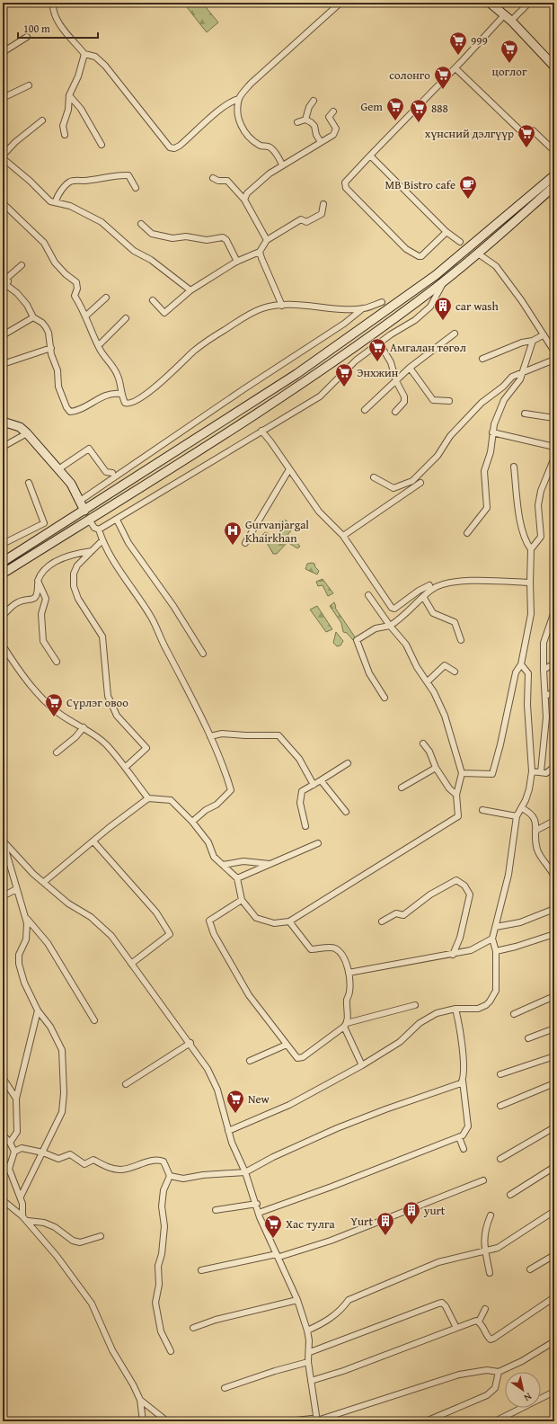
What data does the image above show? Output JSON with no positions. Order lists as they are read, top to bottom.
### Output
{
  "places": {
    "supermarket": [
      "999",
      "цоглог",
      "солонго",
      "Gem",
      "888",
      "хүнсний дэлгүүр",
      "Амгалан төгөл",
      "Энхжин",
      "Сүрлэг овоо",
      "New",
      "Хас тулга"
    ],
    "cafe": ["MB Bistro cafe"],
    "building": ["car wash", "yurt", "Yurt"],
    "hospital": ["Gurvanjargal Khairkhan"]
  },
  "scale_bar": "100 m",
  "north": "bottom right"
}
